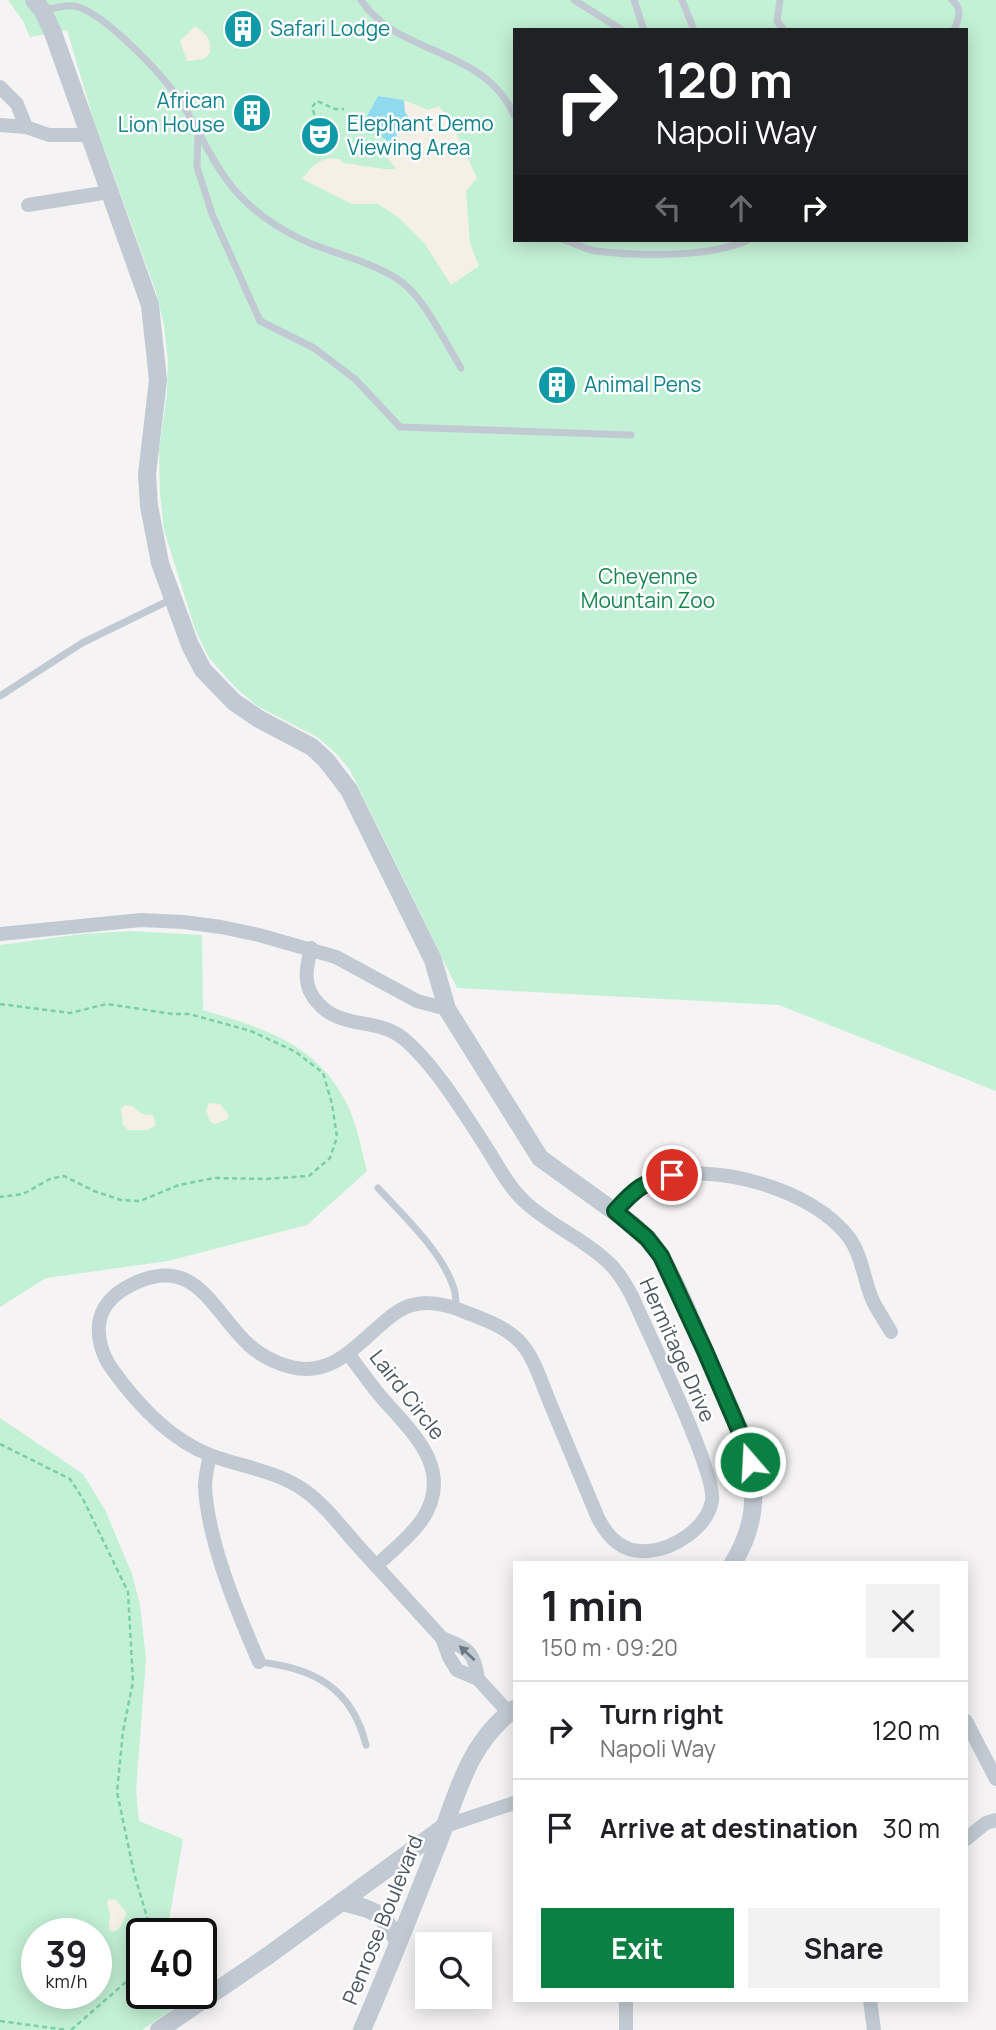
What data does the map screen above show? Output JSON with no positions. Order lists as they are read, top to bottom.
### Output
{
  "streets": {
    "street": ["Hermitage Drive", "Laird Circle", "Penrose Boulevard"]
  },
  "crossings": [
    ["Hermitage Drive", "Laird Circle"]
  ],
  "parks": ["Cheyenne Mountain Zoo"],
  "places": {
    "building": ["Safari Lodge", "African Lion House", "Animal Pens"],
    "theatre": ["Elephant Demo Viewing Area"]
  },
  "page": {
    "turn": ["120 m", "Napoli Way"],
    "heading": ["1 min", "150 m · 09:20"],
    "list": [
      {
        "name": "Turn right",
        "note": "Napoli Way",
        "value": "120 m"
      },
      {
        "name": "Arrive at destination",
        "value": "30 m"
      }
    ],
    "buttons": ["Exit", "Share"],
    "speed": "39 km/h",
    "limit": "40"
  }
}
